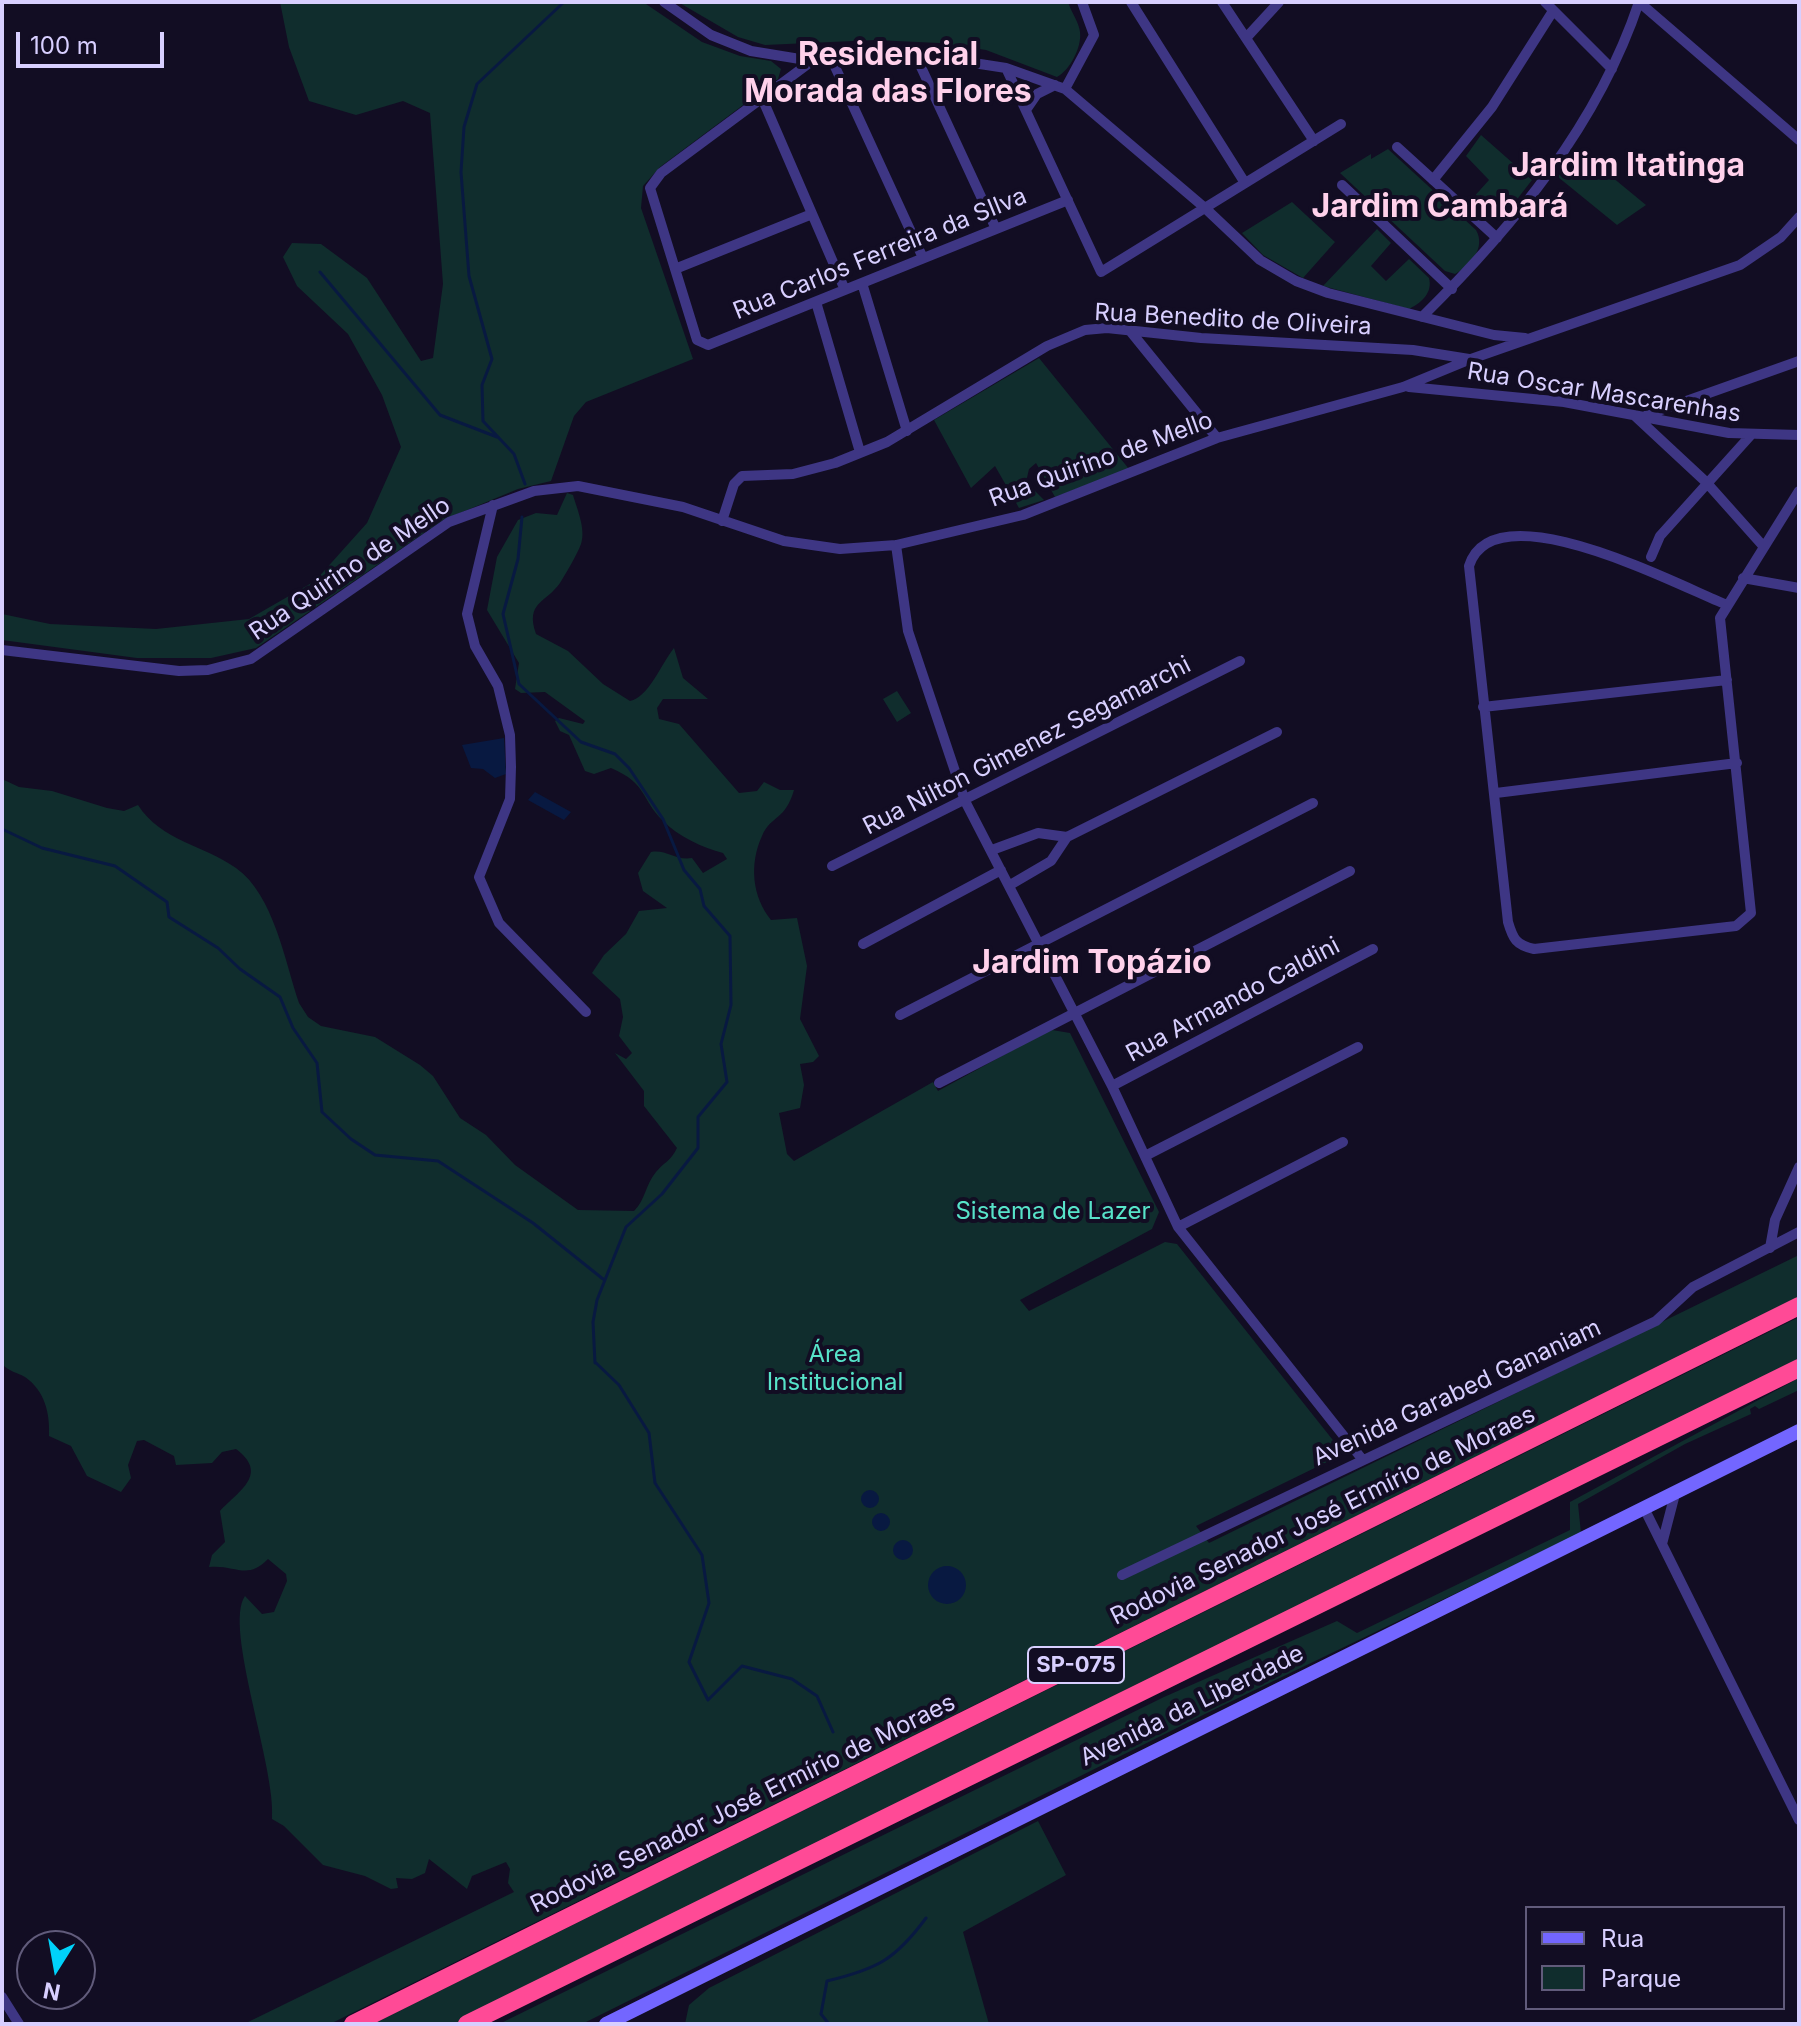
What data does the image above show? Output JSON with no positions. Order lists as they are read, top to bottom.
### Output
{
  "streets": {
    "highway": ["Rodovia Senador José Ermírio de Moraes", "SP-075"],
    "street": [
      "Rua Carlos Ferreira da SIlva",
      "Rua Benedito de Oliveira",
      "Rua Oscar Mascarenhas",
      "Rua Quirino de Mello",
      "Rua Nilton Gimenez Segamarchi",
      "Rua Armando Caldini",
      "Avenida Garabed Gananiam",
      "Avenida da Liberdade"
    ]
  },
  "crossings": [
    ["Rua Benedito de Oliveira", "Rua Quirino de Mello"],
    ["Rua Oscar Mascarenhas", "Rua Quirino de Mello"]
  ],
  "districts": [
    "Residencial Morada das Flores",
    "Jardim Itatinga",
    "Jardim Cambará",
    "Jardim Topázio"
  ],
  "parks": ["Sistema de Lazer", "Área Institucional"],
  "legend": ["Rua", "Parque"],
  "scale_bar": "100 m",
  "north": "bottom"
}
